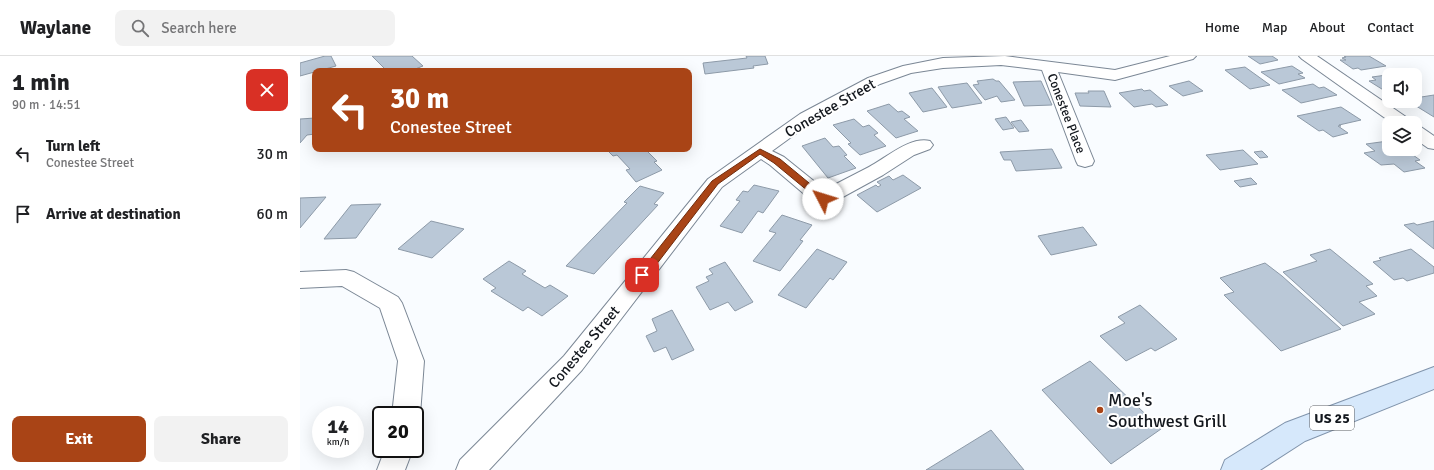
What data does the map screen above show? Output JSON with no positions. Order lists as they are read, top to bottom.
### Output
{
  "streets": {
    "main road": ["US 25"],
    "street": ["Conestee Street", "Conestee Place"]
  },
  "crossings": [
    ["Conestee Street", "Conestee Place"]
  ],
  "places": ["Moe's Southwest Grill"],
  "page": {
    "header": "Waylane",
    "search": "Search here",
    "nav": [
      "Home",
      "Map",
      "About",
      "Contact"
    ],
    "heading": ["1 min", "90 m · 14:51"],
    "turn": ["30 m", "Conestee Street"],
    "list": [
      {
        "name": "Turn left",
        "note": "Conestee Street",
        "value": "30 m"
      },
      {
        "name": "Arrive at destination",
        "value": "60 m"
      }
    ],
    "speed": "14 km/h",
    "limit": "20",
    "buttons": ["Exit", "Share"]
  }
}
